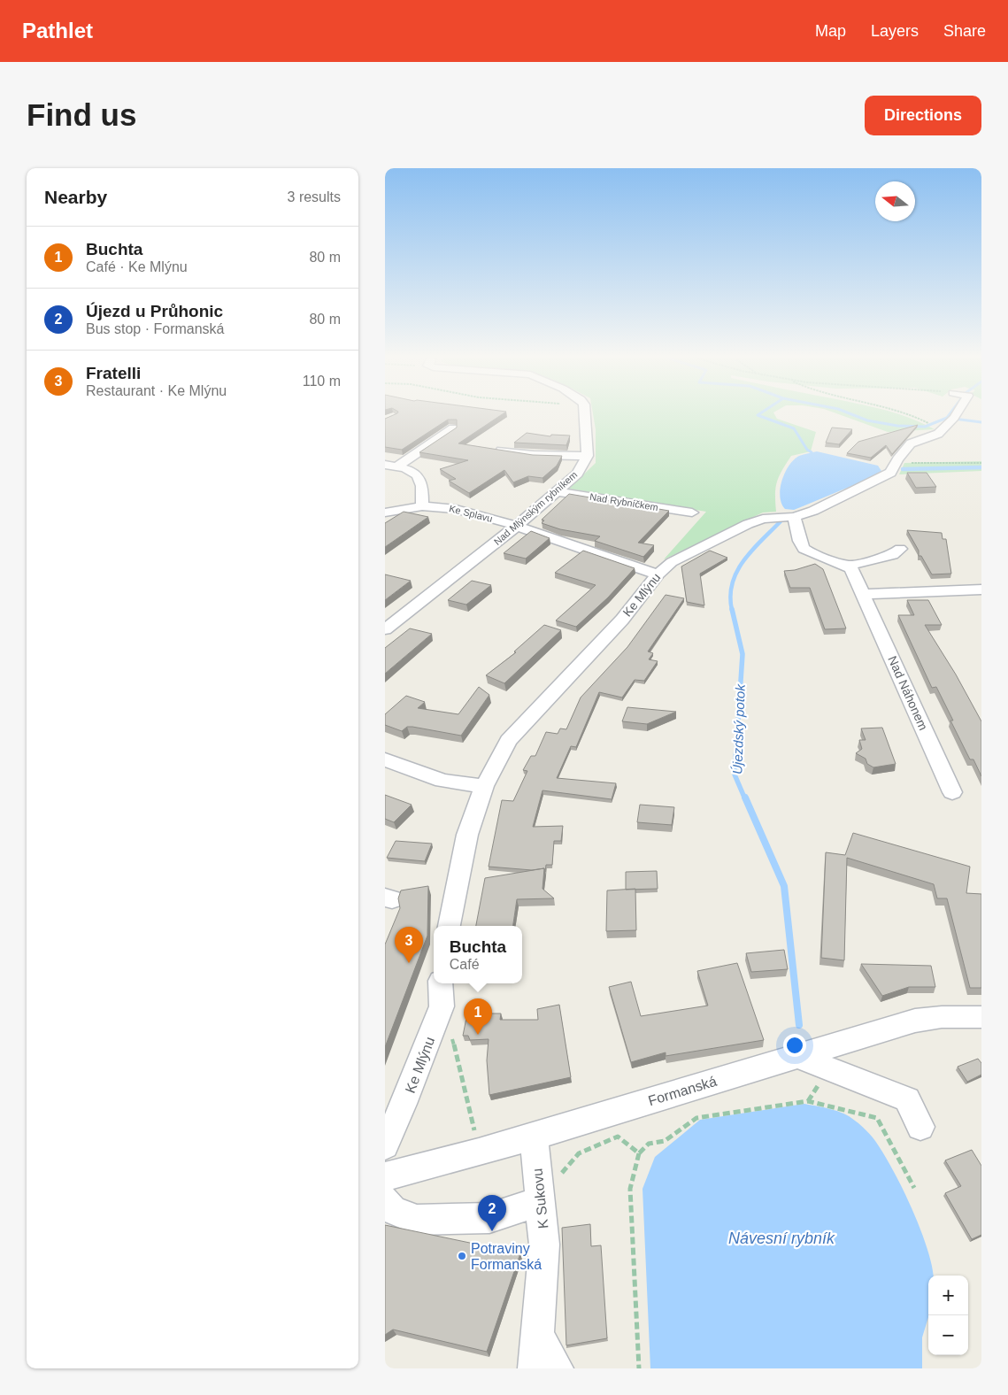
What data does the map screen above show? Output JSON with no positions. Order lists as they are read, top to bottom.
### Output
{
  "streets": {
    "street": [
      "Nad Rybníčkem",
      "Nad Mlýnským rybníkem",
      "Ke Splavu",
      "Ke Mlýnu",
      "Nad Náhonem",
      "Formanská",
      "K Sukovu"
    ]
  },
  "crossings": [
    ["Nad Rybníčkem", "Nad Mlýnským rybníkem"],
    ["Nad Mlýnským rybníkem", "Ke Splavu"],
    ["Ke Splavu", "Ke Mlýnu"],
    ["Formanská", "K Sukovu"]
  ],
  "water": ["Újezdský potok", "Návesní rybník"],
  "places": ["Potraviny Formanská"],
  "north": "left",
  "page": {
    "header": "Pathlet",
    "nav": ["Map", "Layers", "Share"],
    "buttons": "Directions",
    "title": "Find us",
    "heading": ["Nearby", "3 results"],
    "list": [
      {
        "mark": "1",
        "name": "Buchta",
        "note": "Café · Ke Mlýnu",
        "value": "80 m"
      },
      {
        "mark": "2",
        "name": "Újezd u Průhonic",
        "note": "Bus stop · Formanská",
        "value": "80 m"
      },
      {
        "mark": "3",
        "name": "Fratelli",
        "note": "Restaurant · Ke Mlýnu",
        "value": "110 m"
      }
    ],
    "popup": ["Buchta", "Café"],
    "pins": ["3", "1", "2"],
    "map_buttons": ["+", "−"]
  }
}
